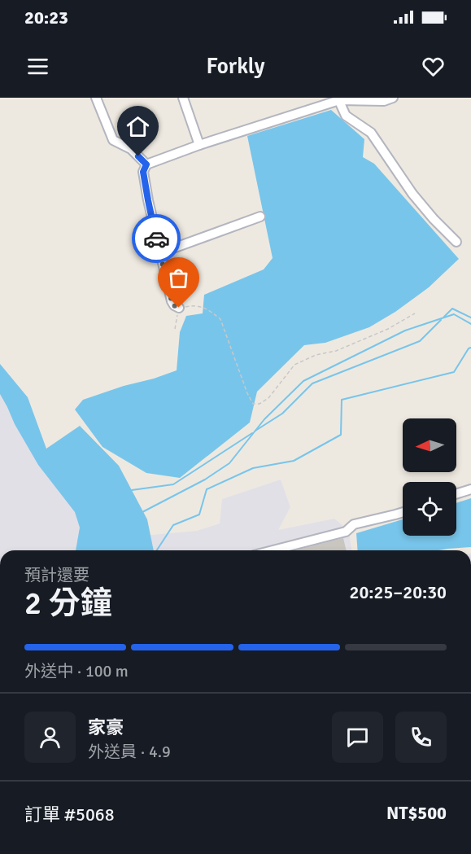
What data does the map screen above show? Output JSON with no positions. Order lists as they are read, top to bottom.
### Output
{
  "north": "left",
  "page": {
    "status": "20:23",
    "header": "Forkly",
    "heading": ["2 分鐘", "預計還要", "20:25–20:30"],
    "panel": [
      "家豪",
      "外送員 · 4.9",
      "訂單 #5068",
      "NT$500"
    ],
    "bar": "外送中 · 100 m"
  }
}
